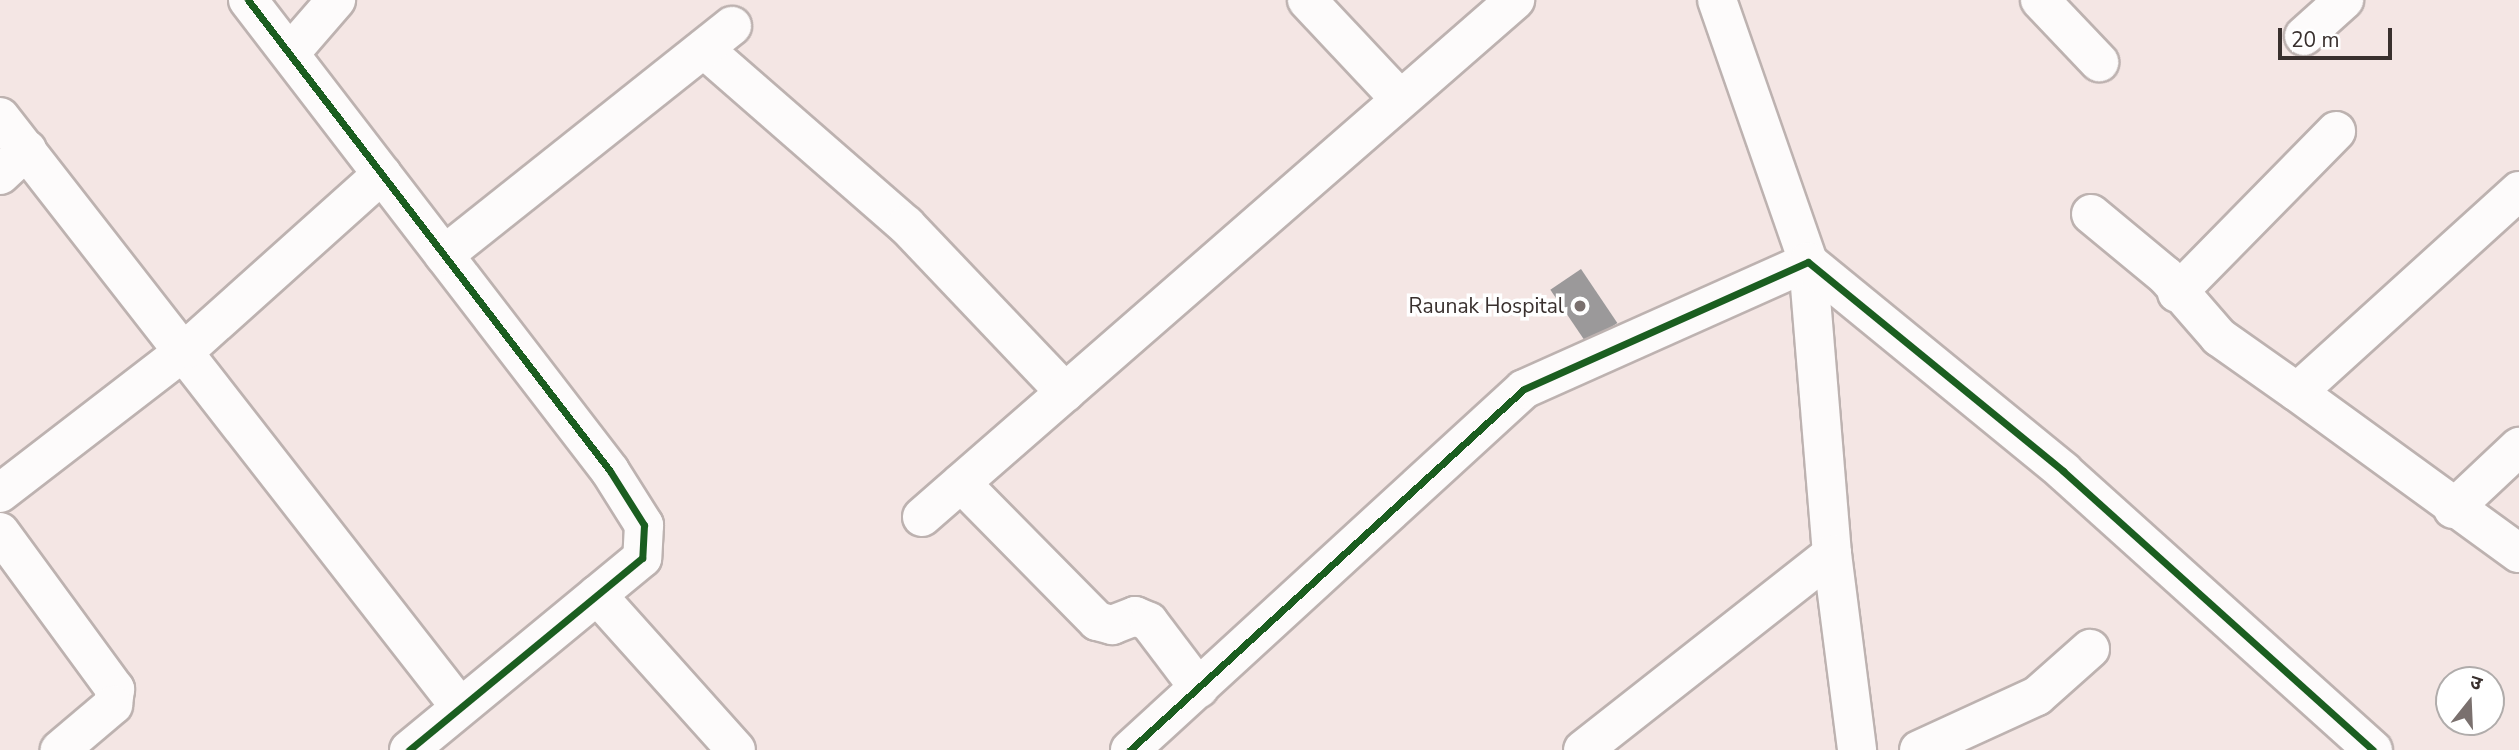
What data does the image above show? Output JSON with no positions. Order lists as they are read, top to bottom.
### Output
{
  "places": ["Raunak Hospital"],
  "scale_bar": "20 m",
  "north": "top"
}
